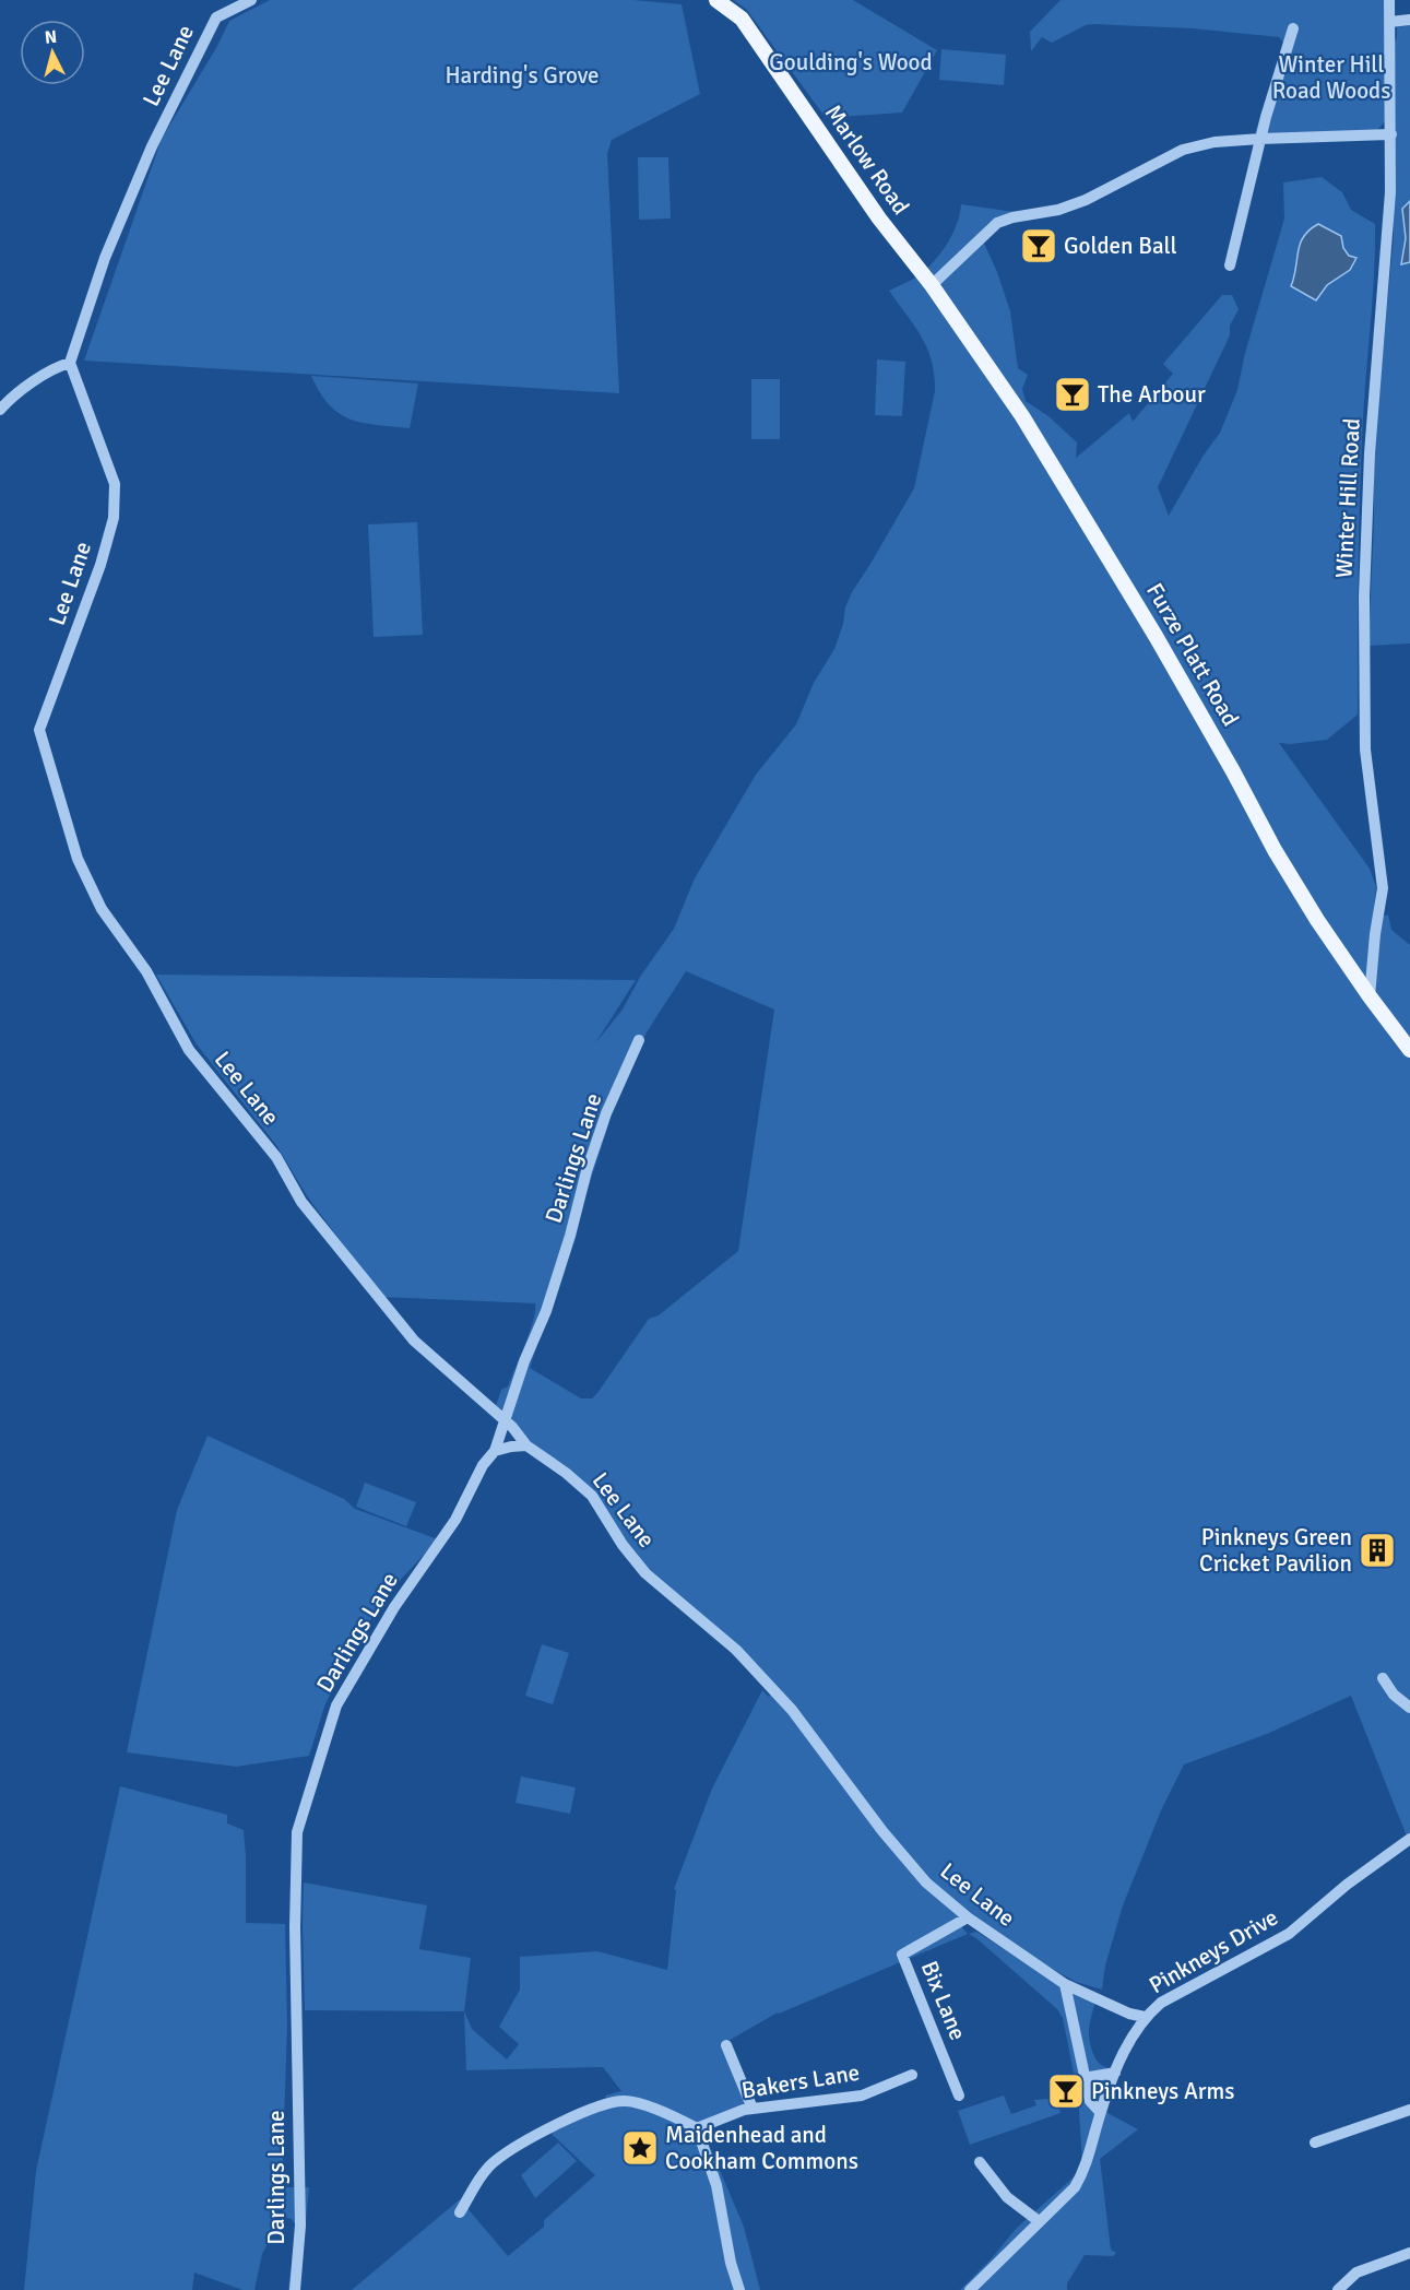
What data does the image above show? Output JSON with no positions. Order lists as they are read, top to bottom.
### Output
{
  "streets": {
    "main road": ["Marlow Road", "Furze Platt Road"],
    "street": [
      "Lee Lane",
      "Winter Hill Road",
      "Darlings Lane",
      "Pinkneys Drive",
      "Bix Lane",
      "Bakers Lane"
    ]
  },
  "crossings": [
    ["Lee Lane", "Darlings Lane"],
    ["Lee Lane", "Pinkneys Drive"],
    ["Lee Lane", "Bix Lane"],
    ["Marlow Road", "Furze Platt Road"],
    ["Winter Hill Road", "Furze Platt Road"]
  ],
  "parks": ["Goulding's Wood", "Winter Hill Road Woods", "Harding's Grove"],
  "places": {
    "bar": ["Golden Ball", "The Arbour", "Pinkneys Arms"],
    "building": ["Pinkneys Green Cricket Pavilion"],
    "place": ["Maidenhead and Cookham Commons"]
  },
  "north": "top"
}
